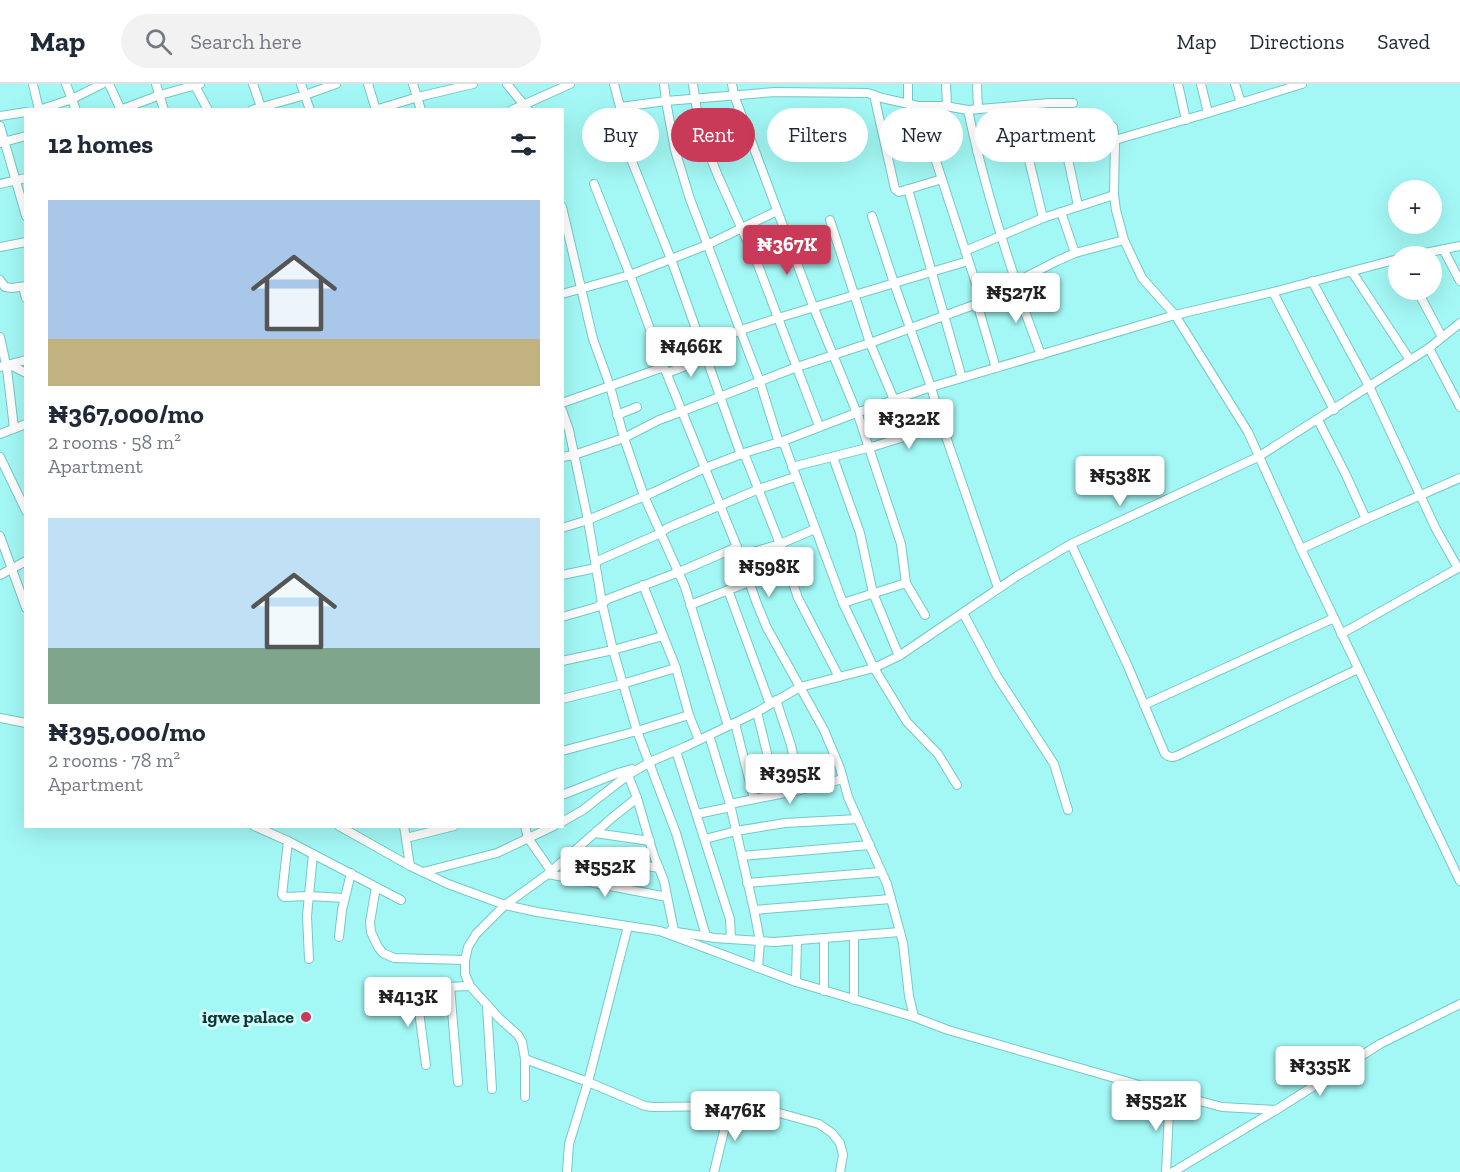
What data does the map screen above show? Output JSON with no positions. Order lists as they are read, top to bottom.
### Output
{
  "places": ["igwe palace"],
  "page": {
    "header": "Map",
    "search": "Search here",
    "nav": ["Map", "Directions", "Saved"],
    "chip": [
      "Buy",
      "Rent",
      "Filters",
      "New",
      "Apartment"
    ],
    "heading": "12 homes",
    "map_buttons": ["+", "−"],
    "list": [
      {
        "name": "₦367,000/mo",
        "note": "2 rooms · 58 m² · Apartment"
      },
      {
        "name": "₦395,000/mo",
        "note": "2 rooms · 78 m² · Apartment"
      }
    ],
    "price": [
      "₦367K",
      "₦527K",
      "₦466K",
      "₦322K",
      "₦538K",
      "₦598K",
      "₦395K",
      "₦552K",
      "₦413K",
      "₦335K",
      "₦552K",
      "₦476K"
    ]
  }
}
